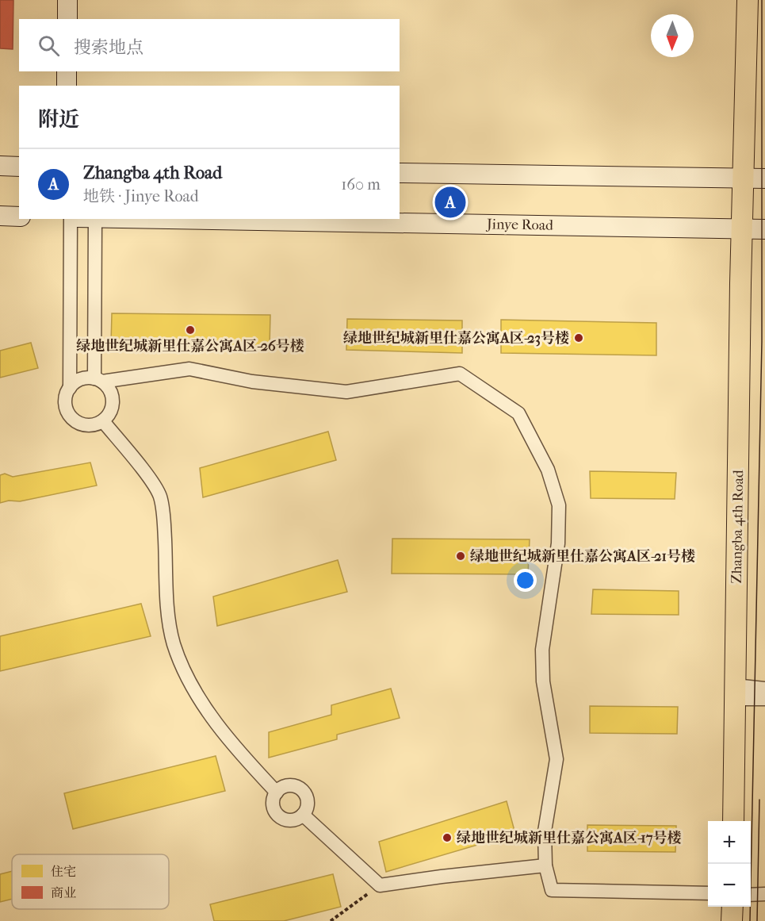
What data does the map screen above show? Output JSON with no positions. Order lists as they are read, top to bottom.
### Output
{
  "streets": {
    "main road": ["Jinye Road", "Zhangba 4th Road"]
  },
  "crossings": [
    ["Jinye Road", "Zhangba 4th Road"]
  ],
  "places": [
    "绿地世纪城新里仕嘉公寓A区-26号楼",
    "绿地世纪城新里仕嘉公寓A区-23号楼",
    "绿地世纪城新里仕嘉公寓A区-21号楼",
    "绿地世纪城新里仕嘉公寓A区-17号楼"
  ],
  "legend": ["住宅", "商业"],
  "north": "bottom",
  "page": {
    "search": "搜索地点",
    "heading": "附近",
    "list": [
      {
        "mark": "A",
        "name": "Zhangba 4th Road",
        "note": "地铁 · Jinye Road",
        "value": "160 m"
      }
    ],
    "pins": "A",
    "map_buttons": ["+", "−"]
  }
}
